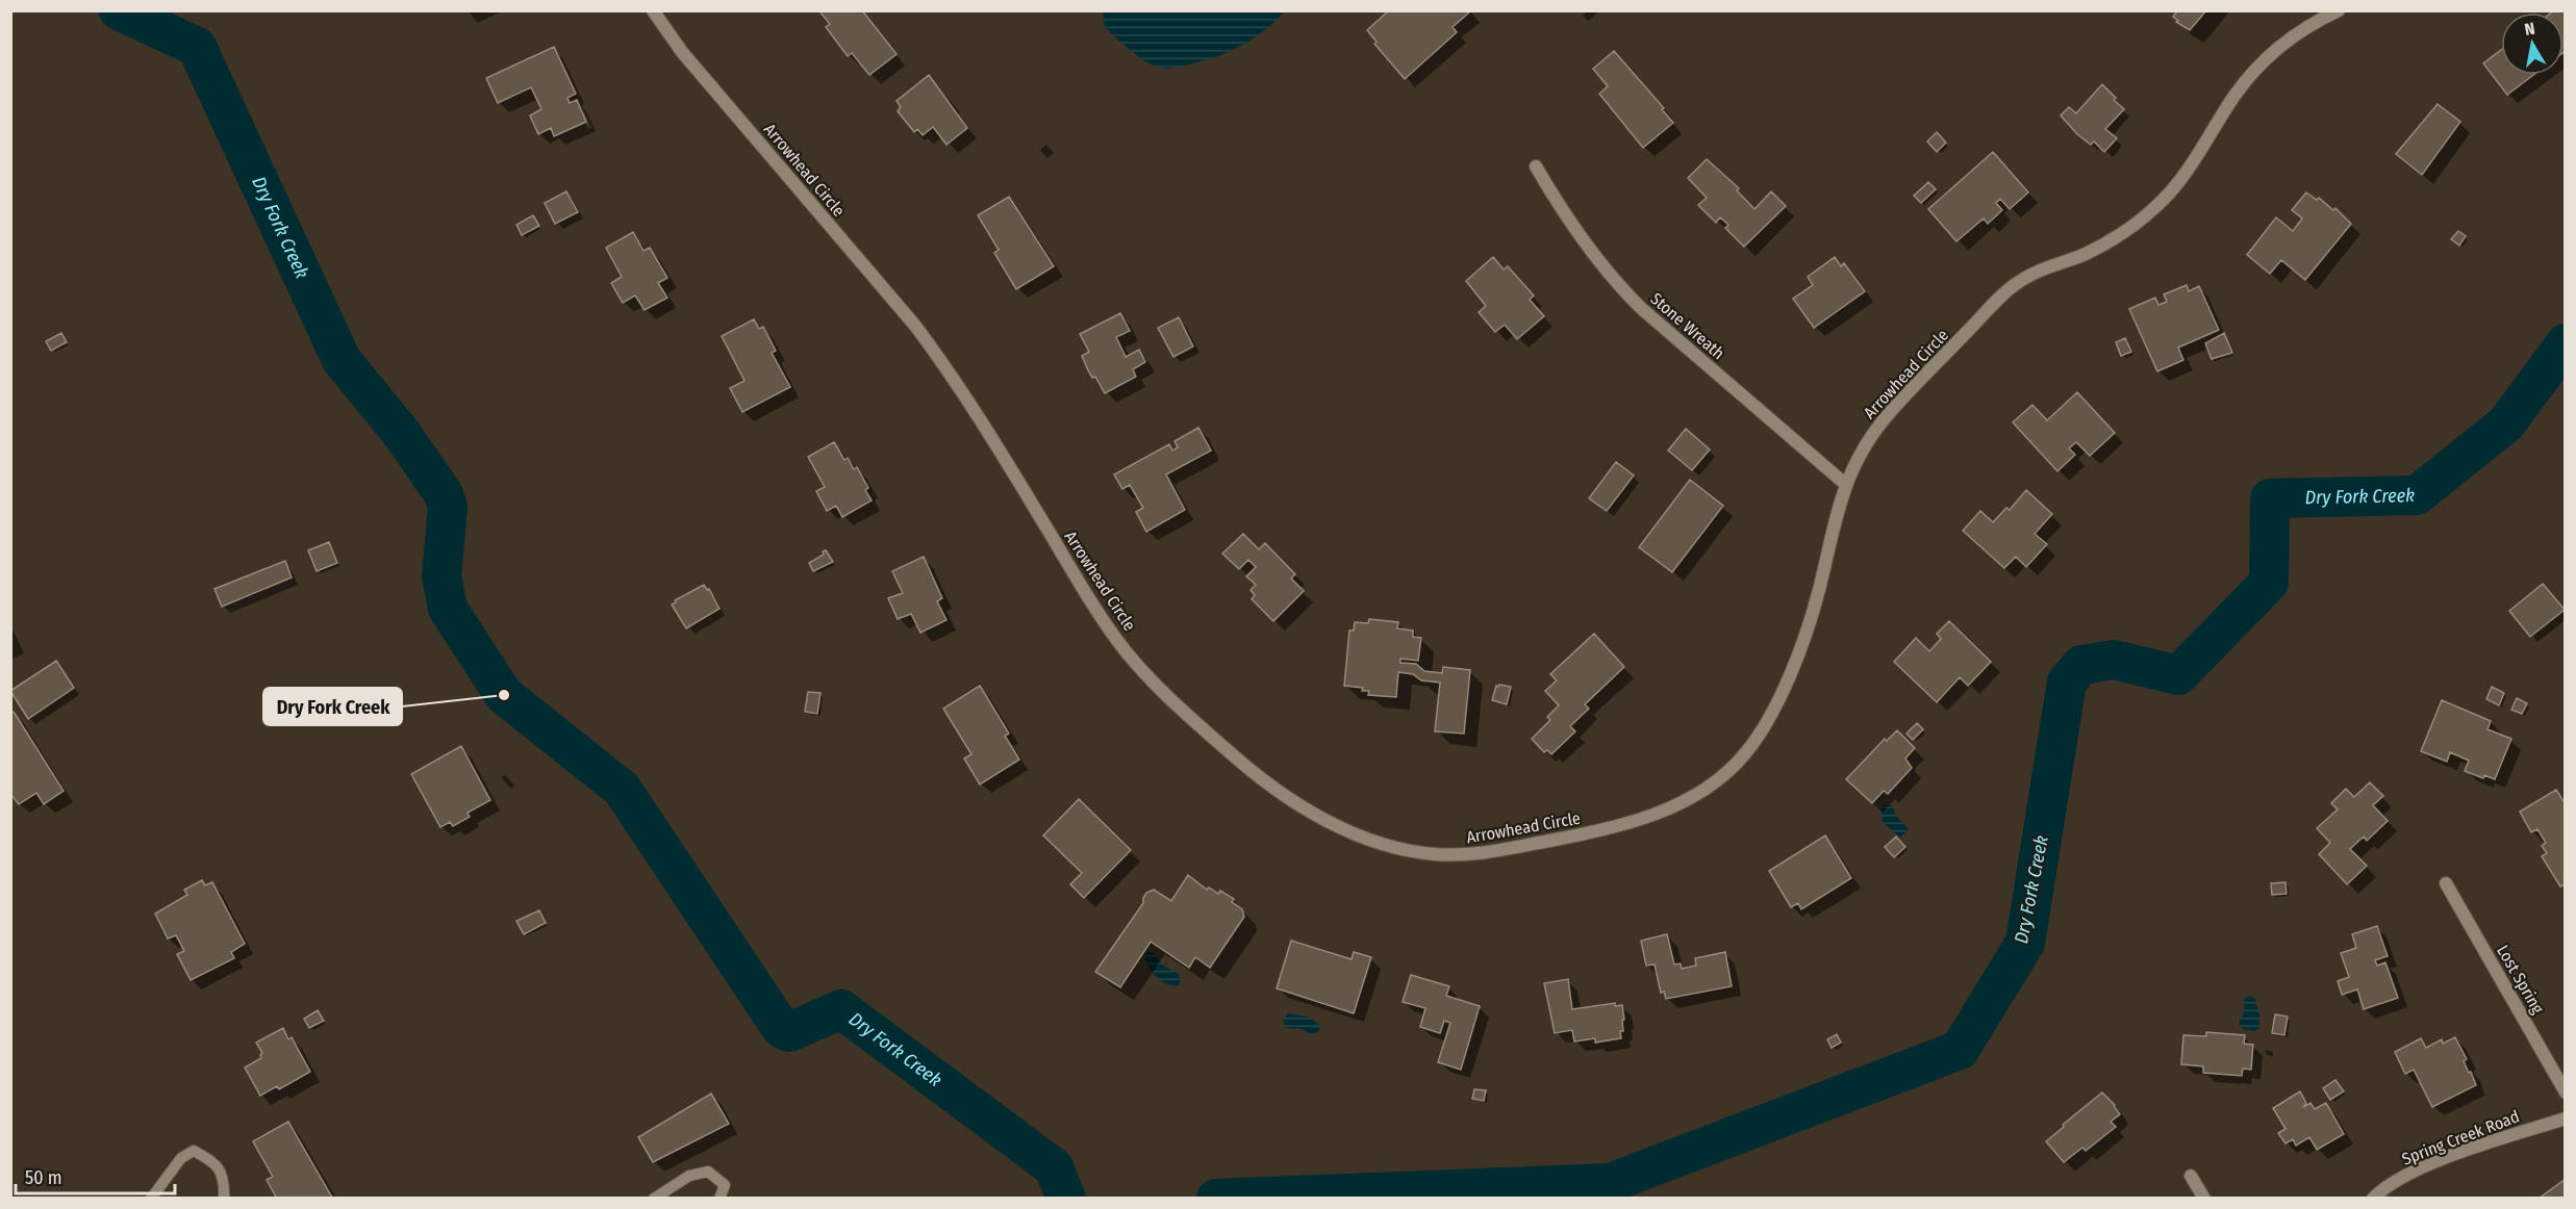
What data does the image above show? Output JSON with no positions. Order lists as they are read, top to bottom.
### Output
{
  "streets": {
    "street": [
      "Arrowhead Circle",
      "Stone Wreath",
      "Lost Spring",
      "Spring Creek Road"
    ]
  },
  "crossings": [
    ["Arrowhead Circle", "Stone Wreath"]
  ],
  "water": ["Dry Fork Creek"],
  "places": ["Dry Fork Creek"],
  "scale_bar": "50 m",
  "north": "top"
}
